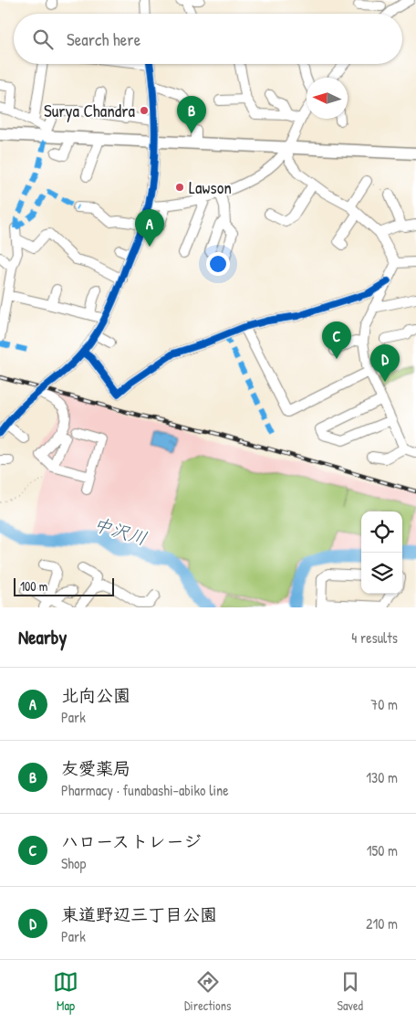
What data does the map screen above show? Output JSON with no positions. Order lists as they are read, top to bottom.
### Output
{
  "water": ["中沢川"],
  "places": ["Surya Chandra", "Lawson"],
  "scale_bar": "100 m",
  "north": "left",
  "page": {
    "search": "Search here",
    "pins": [
      "B",
      "A",
      "C",
      "D"
    ],
    "scale": "100 m",
    "heading": ["Nearby", "4 results"],
    "list": [
      {
        "mark": "A",
        "name": "北向公園",
        "note": "Park",
        "value": "70 m"
      },
      {
        "mark": "B",
        "name": "友愛薬局",
        "note": "Pharmacy · funabashi-abiko line",
        "value": "130 m"
      },
      {
        "mark": "C",
        "name": "ハローストレージ",
        "note": "Shop",
        "value": "150 m"
      },
      {
        "mark": "D",
        "name": "東道野辺三丁目公園",
        "note": "Park",
        "value": "210 m"
      }
    ],
    "nav": ["Map", "Directions", "Saved"]
  }
}
